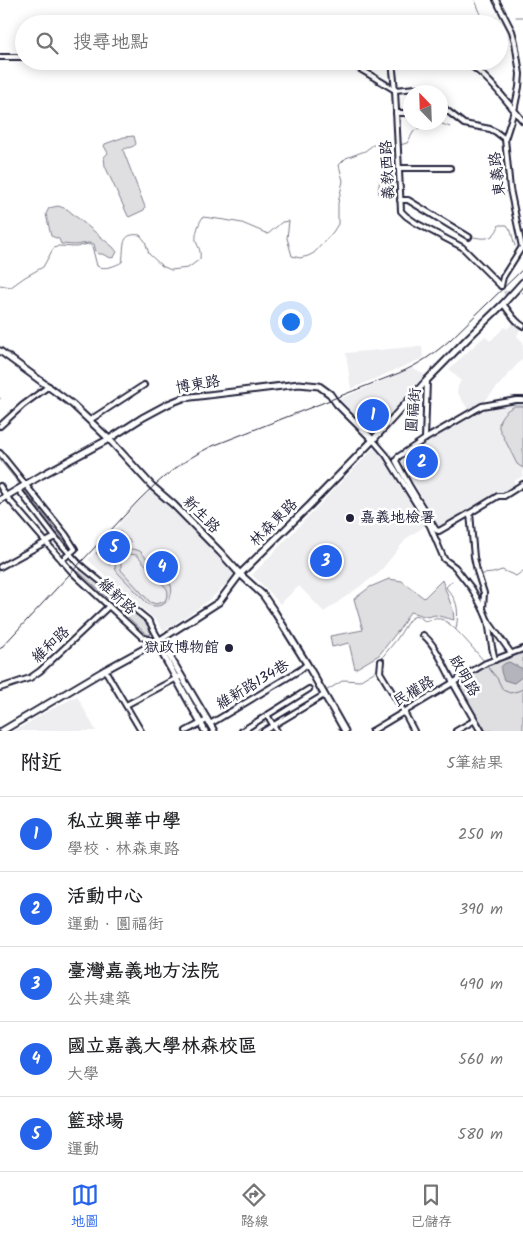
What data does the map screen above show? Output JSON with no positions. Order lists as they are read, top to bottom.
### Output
{
  "streets": {
    "street": [
      "義教西路",
      "東義路",
      "博東路",
      "圓福街",
      "新生路",
      "林森東路",
      "維新路",
      "維和路",
      "啟明路",
      "維新路134巷",
      "民權路"
    ]
  },
  "crossings": [
    ["義教西路", "東義路"],
    ["博東路", "新生路"],
    ["博東路", "林森東路"],
    ["博東路", "維新路"],
    ["圓福街", "林森東路"],
    ["新生路", "林森東路"],
    ["新生路", "維新路134巷"],
    ["林森東路", "維新路"],
    ["維新路", "維和路"],
    ["啟明路", "民權路"]
  ],
  "places": ["嘉義地檢署", "獄政博物館"],
  "north": "top left",
  "page": {
    "search": "搜尋地點",
    "pins": [
      "1",
      "2",
      "5",
      "3",
      "4"
    ],
    "heading": ["附近", "5筆結果"],
    "list": [
      {
        "mark": "1",
        "name": "私立興華中學",
        "note": "學校 · 林森東路",
        "value": "250 m"
      },
      {
        "mark": "2",
        "name": "活動中心",
        "note": "運動 · 圓福街",
        "value": "390 m"
      },
      {
        "mark": "3",
        "name": "臺灣嘉義地方法院",
        "note": "公共建築",
        "value": "490 m"
      },
      {
        "mark": "4",
        "name": "國立嘉義大學林森校區",
        "note": "大學",
        "value": "560 m"
      },
      {
        "mark": "5",
        "name": "籃球場",
        "note": "運動",
        "value": "580 m"
      }
    ],
    "nav": ["地圖", "路線", "已儲存"]
  }
}
